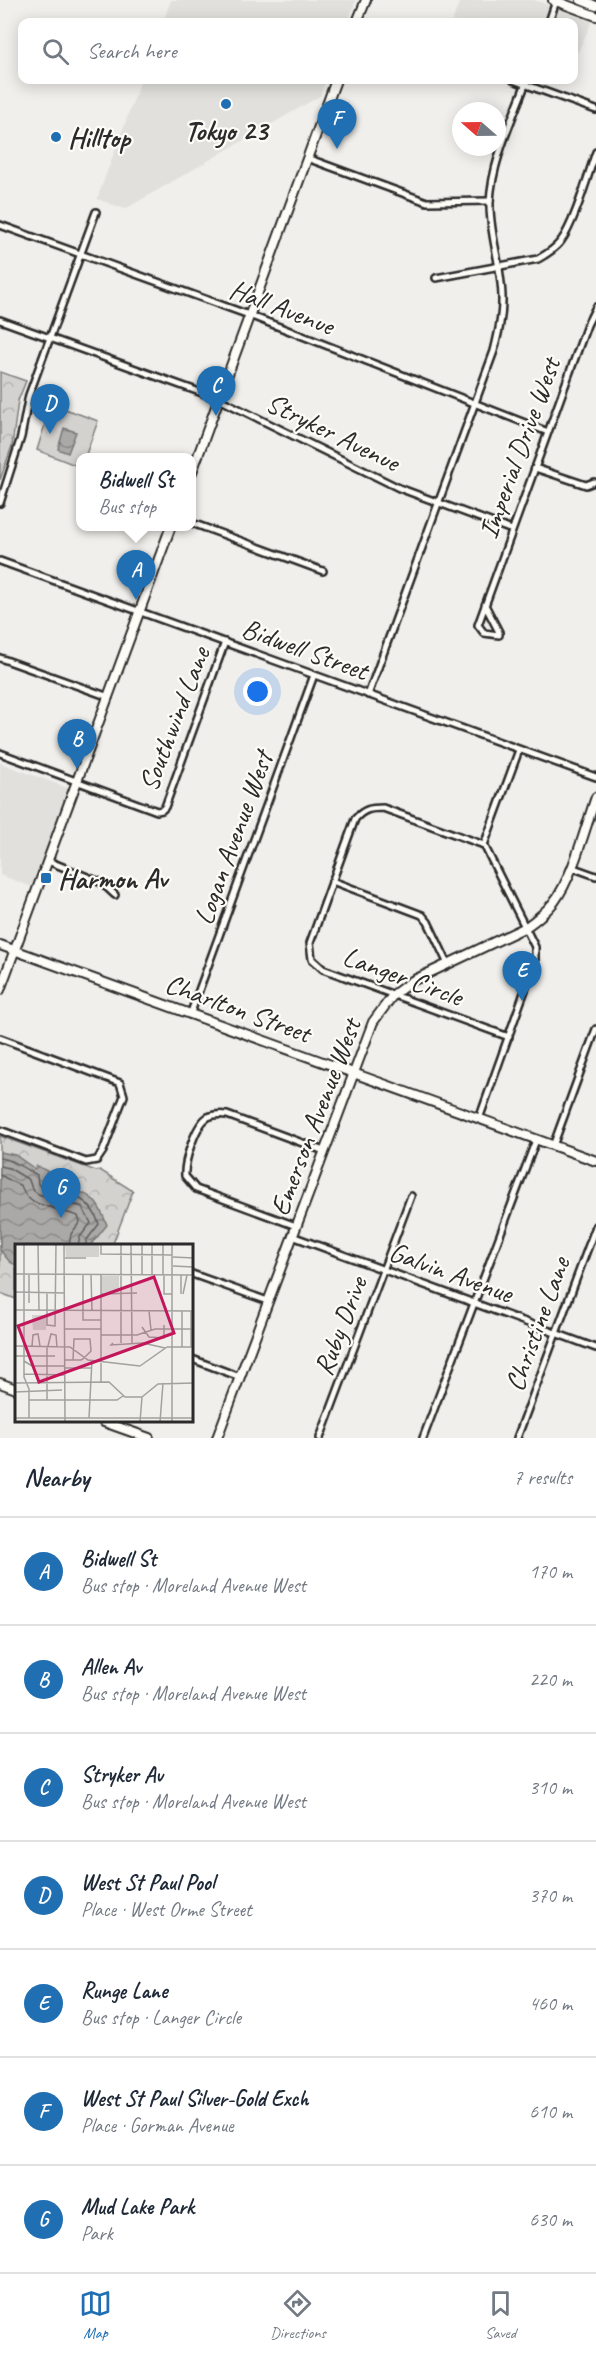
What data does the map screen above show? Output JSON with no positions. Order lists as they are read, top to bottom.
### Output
{
  "streets": {
    "street": [
      "Hall Avenue",
      "Stryker Avenue",
      "Imperial Drive West",
      "Bidwell Street",
      "Southwind Lane",
      "Logan Avenue West",
      "Langer Circle",
      "Charlton Street",
      "Emerson Avenue West",
      "Galvin Avenue",
      "Christine Lane",
      "Ruby Drive"
    ]
  },
  "crossings": [
    ["Hall Avenue", "Imperial Drive West"],
    ["Stryker Avenue", "Imperial Drive West"],
    ["Bidwell Street", "Southwind Lane"],
    ["Bidwell Street", "Logan Avenue West"],
    ["Logan Avenue West", "Charlton Street"],
    ["Langer Circle", "Emerson Avenue West"],
    ["Charlton Street", "Emerson Avenue West"],
    ["Emerson Avenue West", "Galvin Avenue"],
    ["Galvin Avenue", "Christine Lane"],
    ["Galvin Avenue", "Ruby Drive"]
  ],
  "places": {
    "other": ["Tokyo 23", "Hilltop"],
    "transit": ["Harmon Av"]
  },
  "north": "left",
  "page": {
    "search": "Search here",
    "pins": [
      "F",
      "C",
      "D",
      "A",
      "B",
      "E",
      "G"
    ],
    "popup": ["Bidwell St", "Bus stop"],
    "heading": ["Nearby", "7 results"],
    "list": [
      {
        "mark": "A",
        "name": "Bidwell St",
        "note": "Bus stop · Moreland Avenue West",
        "value": "170 m"
      },
      {
        "mark": "B",
        "name": "Allen Av",
        "note": "Bus stop · Moreland Avenue West",
        "value": "220 m"
      },
      {
        "mark": "C",
        "name": "Stryker Av",
        "note": "Bus stop · Moreland Avenue West",
        "value": "310 m"
      },
      {
        "mark": "D",
        "name": "West St Paul Pool",
        "note": "Place · West Orme Street",
        "value": "370 m"
      },
      {
        "mark": "E",
        "name": "Runge Lane",
        "note": "Bus stop · Langer Circle",
        "value": "460 m"
      },
      {
        "mark": "F",
        "name": "West St Paul Silver-Gold Exch",
        "note": "Place · Gorman Avenue",
        "value": "610 m"
      },
      {
        "mark": "G",
        "name": "Mud Lake Park",
        "note": "Park",
        "value": "630 m"
      }
    ],
    "nav": ["Map", "Directions", "Saved"]
  }
}
